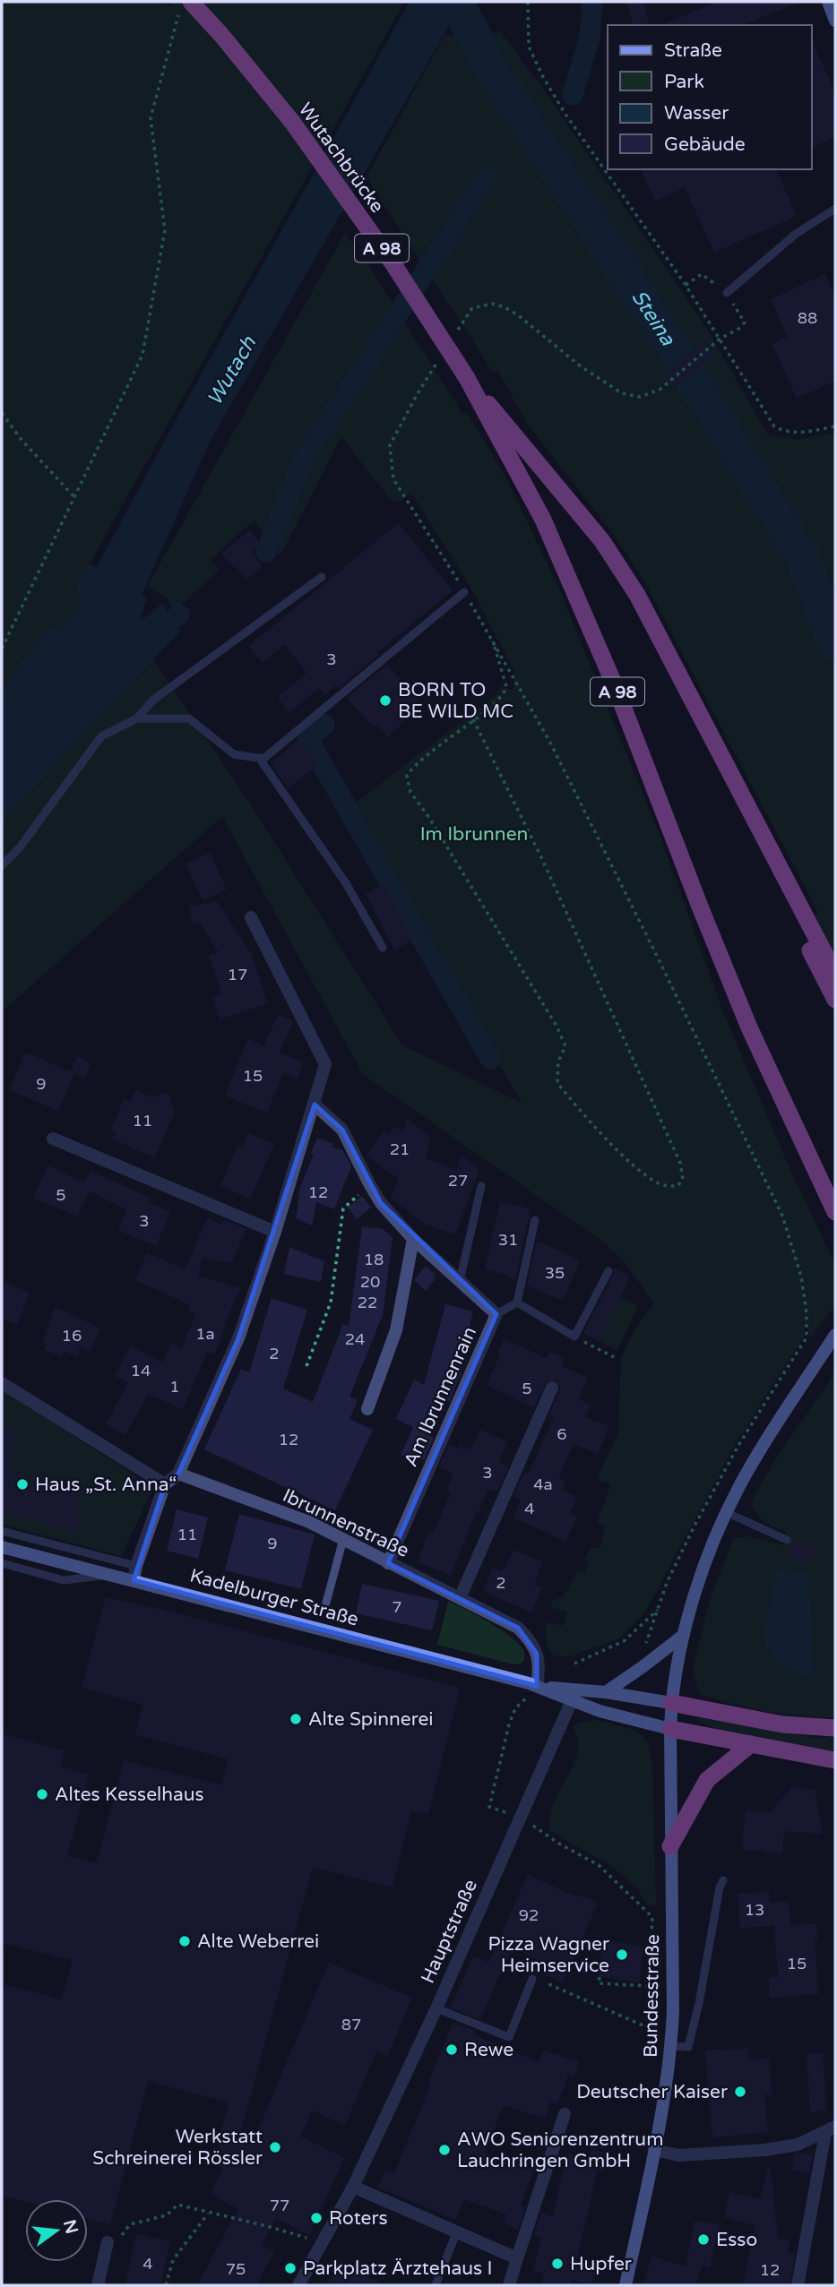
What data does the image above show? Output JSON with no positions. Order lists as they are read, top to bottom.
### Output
{
  "streets": {
    "highway": ["Wutachbrücke", "A 98"],
    "main road": ["Kadelburger Straße", "Bundesstraße"],
    "street": ["Am Ibrunnenrain", "Ibrunnenstraße", "Hauptstraße"]
  },
  "crossings": [
    ["Wutachbrücke", "A 98"],
    ["Am Ibrunnenrain", "Ibrunnenstraße"],
    ["Ibrunnenstraße", "Kadelburger Straße"],
    ["Kadelburger Straße", "Hauptstraße"],
    ["Kadelburger Straße", "Bundesstraße"]
  ],
  "water": ["Steina", "Wutach"],
  "parks": ["Im Ibrunnen"],
  "places": [
    "BORN TO BE WILD MC",
    "Haus „St. Anna“",
    "Alte Spinnerei",
    "Altes Kesselhaus",
    "Alte Weberrei",
    "Pizza Wagner Heimservice",
    "Rewe",
    "Deutscher Kaiser",
    "Werkstatt Schreinerei Rössler",
    "AWO Seniorenzentrum Lauchringen GmbH",
    "Roters",
    "Esso",
    "Hupfer",
    "Parkplatz Ärztehaus I"
  ],
  "house_numbers": [
    "88",
    "3",
    "17",
    "15",
    "9",
    "11",
    "21",
    "27",
    "12",
    "5",
    "3",
    "31",
    "18",
    "35",
    "20",
    "22",
    "1a",
    "16",
    "24",
    "2",
    "14",
    "1",
    "5",
    "6",
    "12",
    "3",
    "4a",
    "4",
    "11",
    "9",
    "2",
    "7",
    "13",
    "92",
    "15",
    "87",
    "77",
    "4",
    "75",
    "12"
  ],
  "legend": [
    "Straße",
    "Park",
    "Wasser",
    "Gebäude"
  ],
  "north": "right"
}
